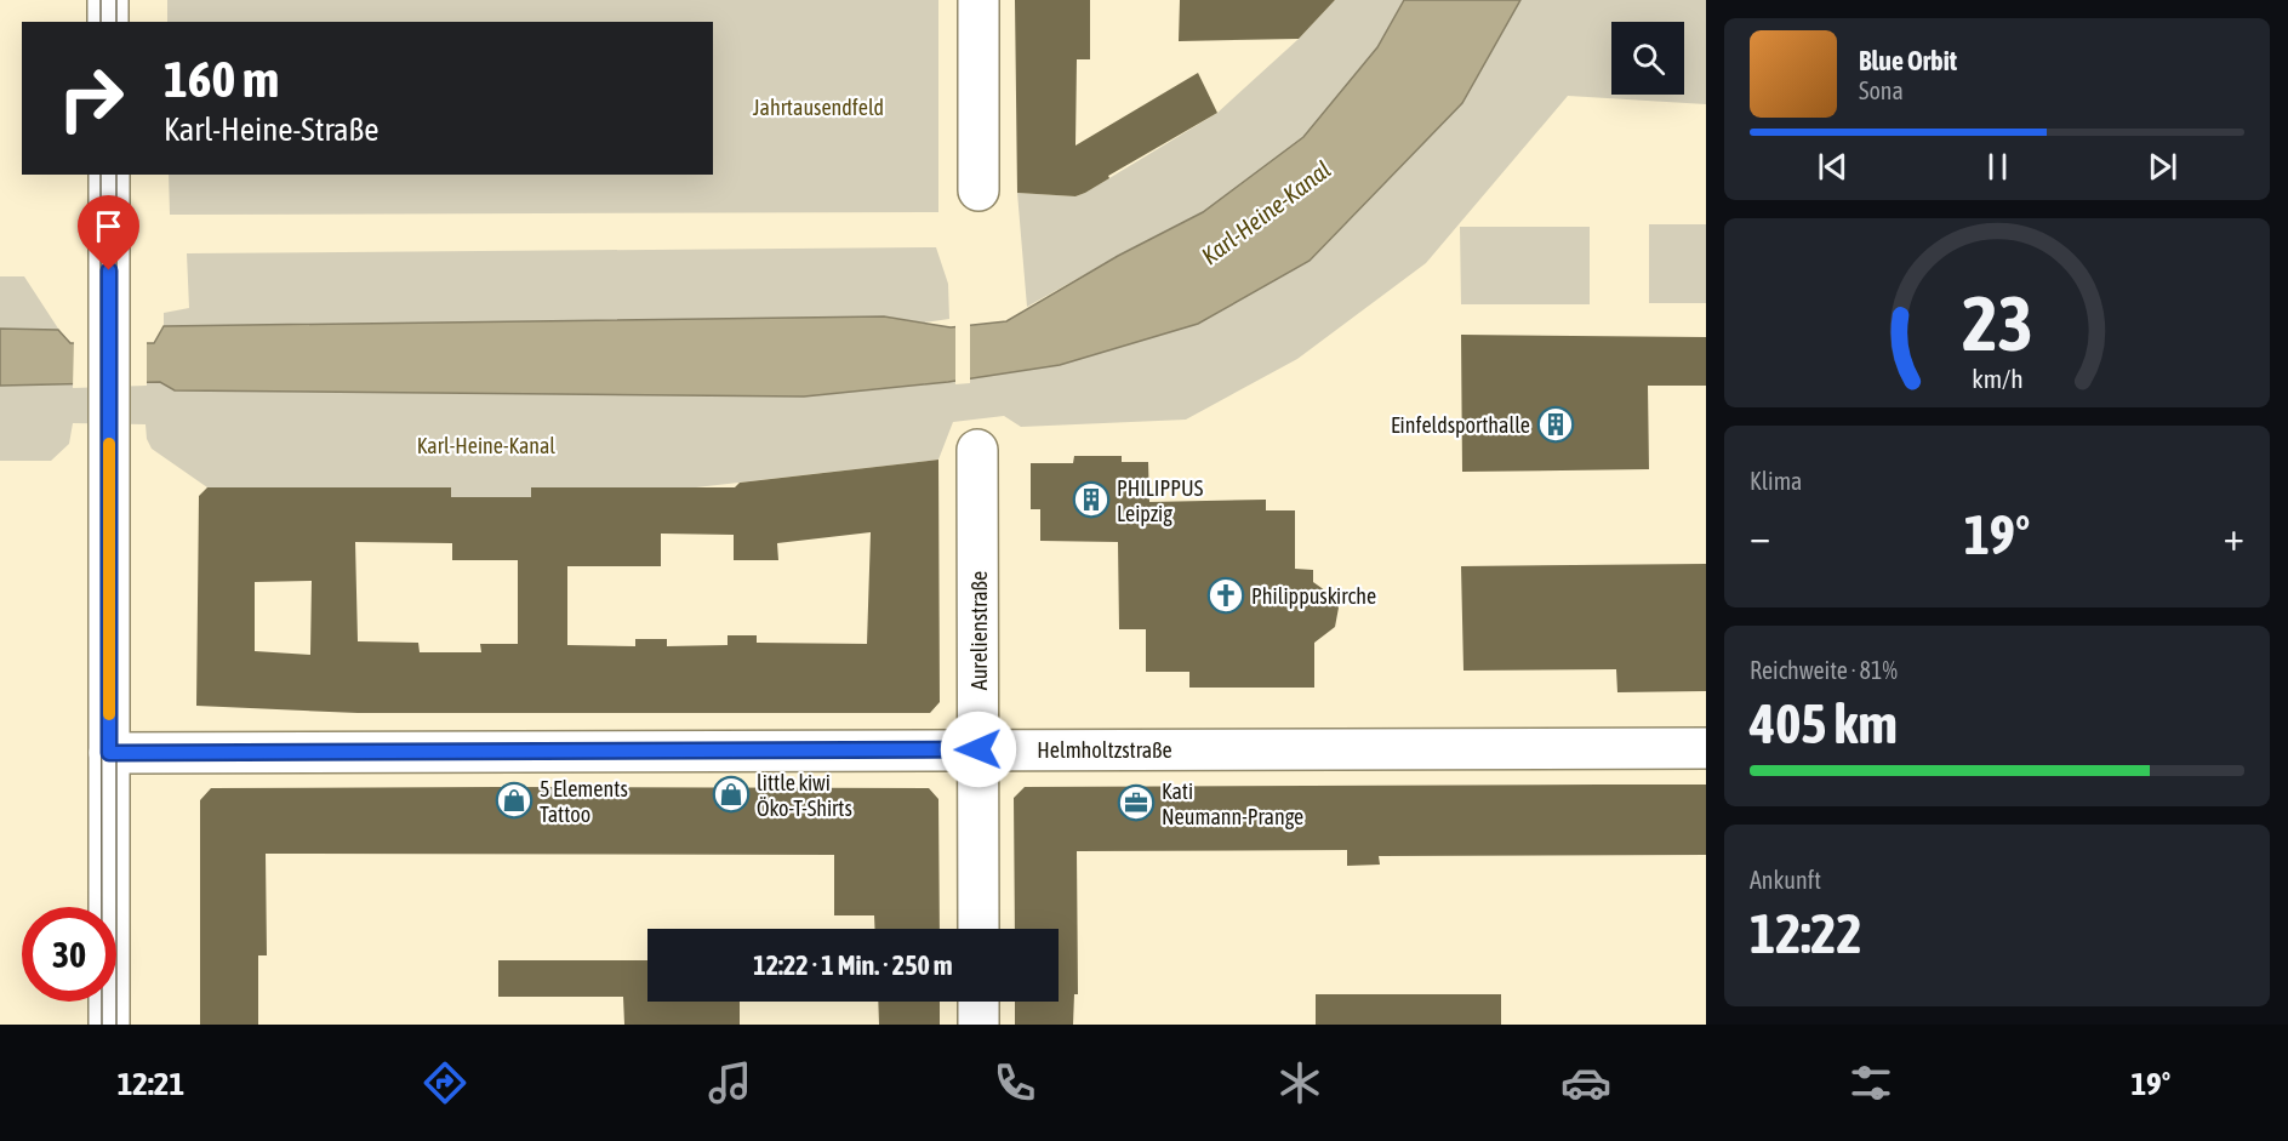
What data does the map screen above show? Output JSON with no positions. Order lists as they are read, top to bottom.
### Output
{
  "streets": {
    "street": ["Aurelienstraße", "Helmholtzstraße"]
  },
  "crossings": [
    ["Aurelienstraße", "Helmholtzstraße"]
  ],
  "water": ["Karl-Heine-Kanal"],
  "parks": ["Jahrtausendfeld", "Karl-Heine-Kanal"],
  "places": {
    "building": ["Einfeldsporthalle", "PHILIPPUS Leipzig"],
    "church": ["Philippuskirche"],
    "shop": ["little kiwi Öko-T-Shirts", "5 Elements Tattoo"],
    "office": ["Kati Neumann-Prange"]
  },
  "page": {
    "turn": ["160 m", "Karl-Heine-Straße"],
    "song": ["Blue Orbit", "Sona"],
    "tile": [
      "Klima",
      ["Reichweite · 81%", "405 km"],
      ["Ankunft", "12:22"]
    ],
    "heat": ["−", "19°", "+"],
    "limit": "30",
    "trip": "12:22 · 1 Min. · 250 m",
    "tabs": ["12:21", "19°"],
    "gauge": ["23", "km/h"]
  }
}
